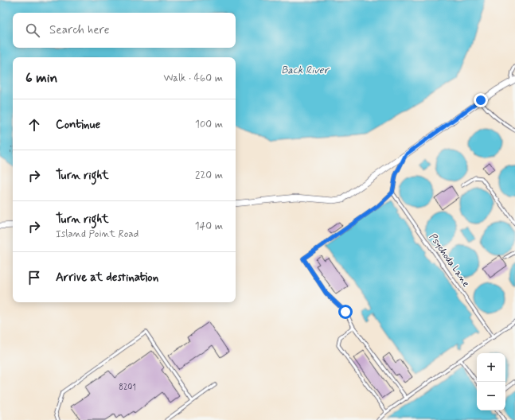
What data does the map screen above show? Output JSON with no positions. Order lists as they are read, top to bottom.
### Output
{
  "streets": {
    "lane": ["Psychoda Lane"]
  },
  "water": ["Back River"],
  "house_numbers": ["8201"],
  "page": {
    "search": "Search here",
    "heading": ["6 min", "Walk · 460 m"],
    "list": [
      ["Continue", "100 m"],
      ["Turn right", "220 m"],
      ["Turn right", "Island Point Road", "140 m"],
      "Arrive at destination"
    ],
    "map_buttons": ["+", "−"]
  }
}
